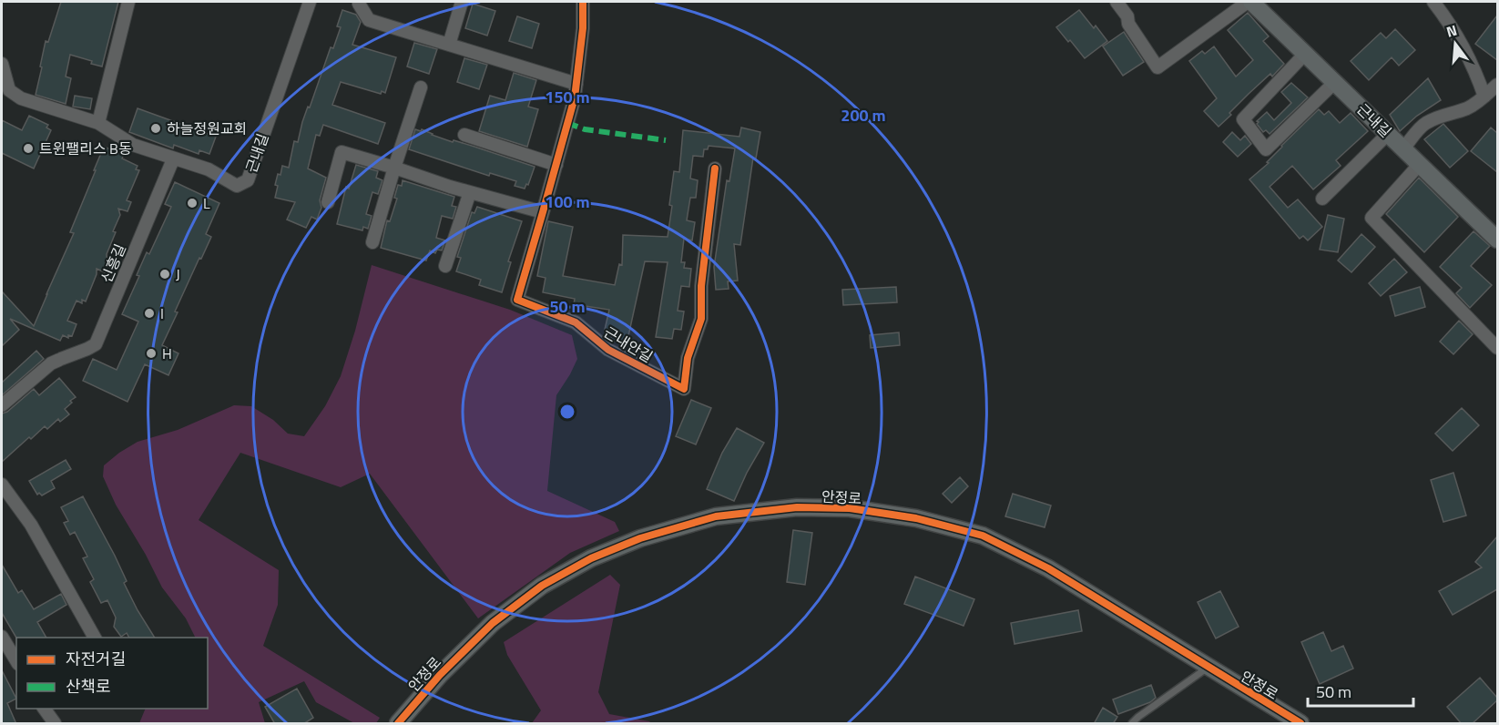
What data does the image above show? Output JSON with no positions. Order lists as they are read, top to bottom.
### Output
{
  "streets": {
    "street": [
      "근내길",
      "신흥길",
      "근내안길",
      "안정로"
    ]
  },
  "crossings": [
    ["근내길", "신흥길"]
  ],
  "places": [
    "하늘정원교회",
    "트윈팰리스 B동",
    "L",
    "J",
    "I",
    "H"
  ],
  "legend": ["자전거길", "산책로"],
  "scale_bar": "50 m",
  "north": "top",
  "rings": [
    "150 m",
    "200 m",
    "100 m",
    "50 m"
  ]
}
